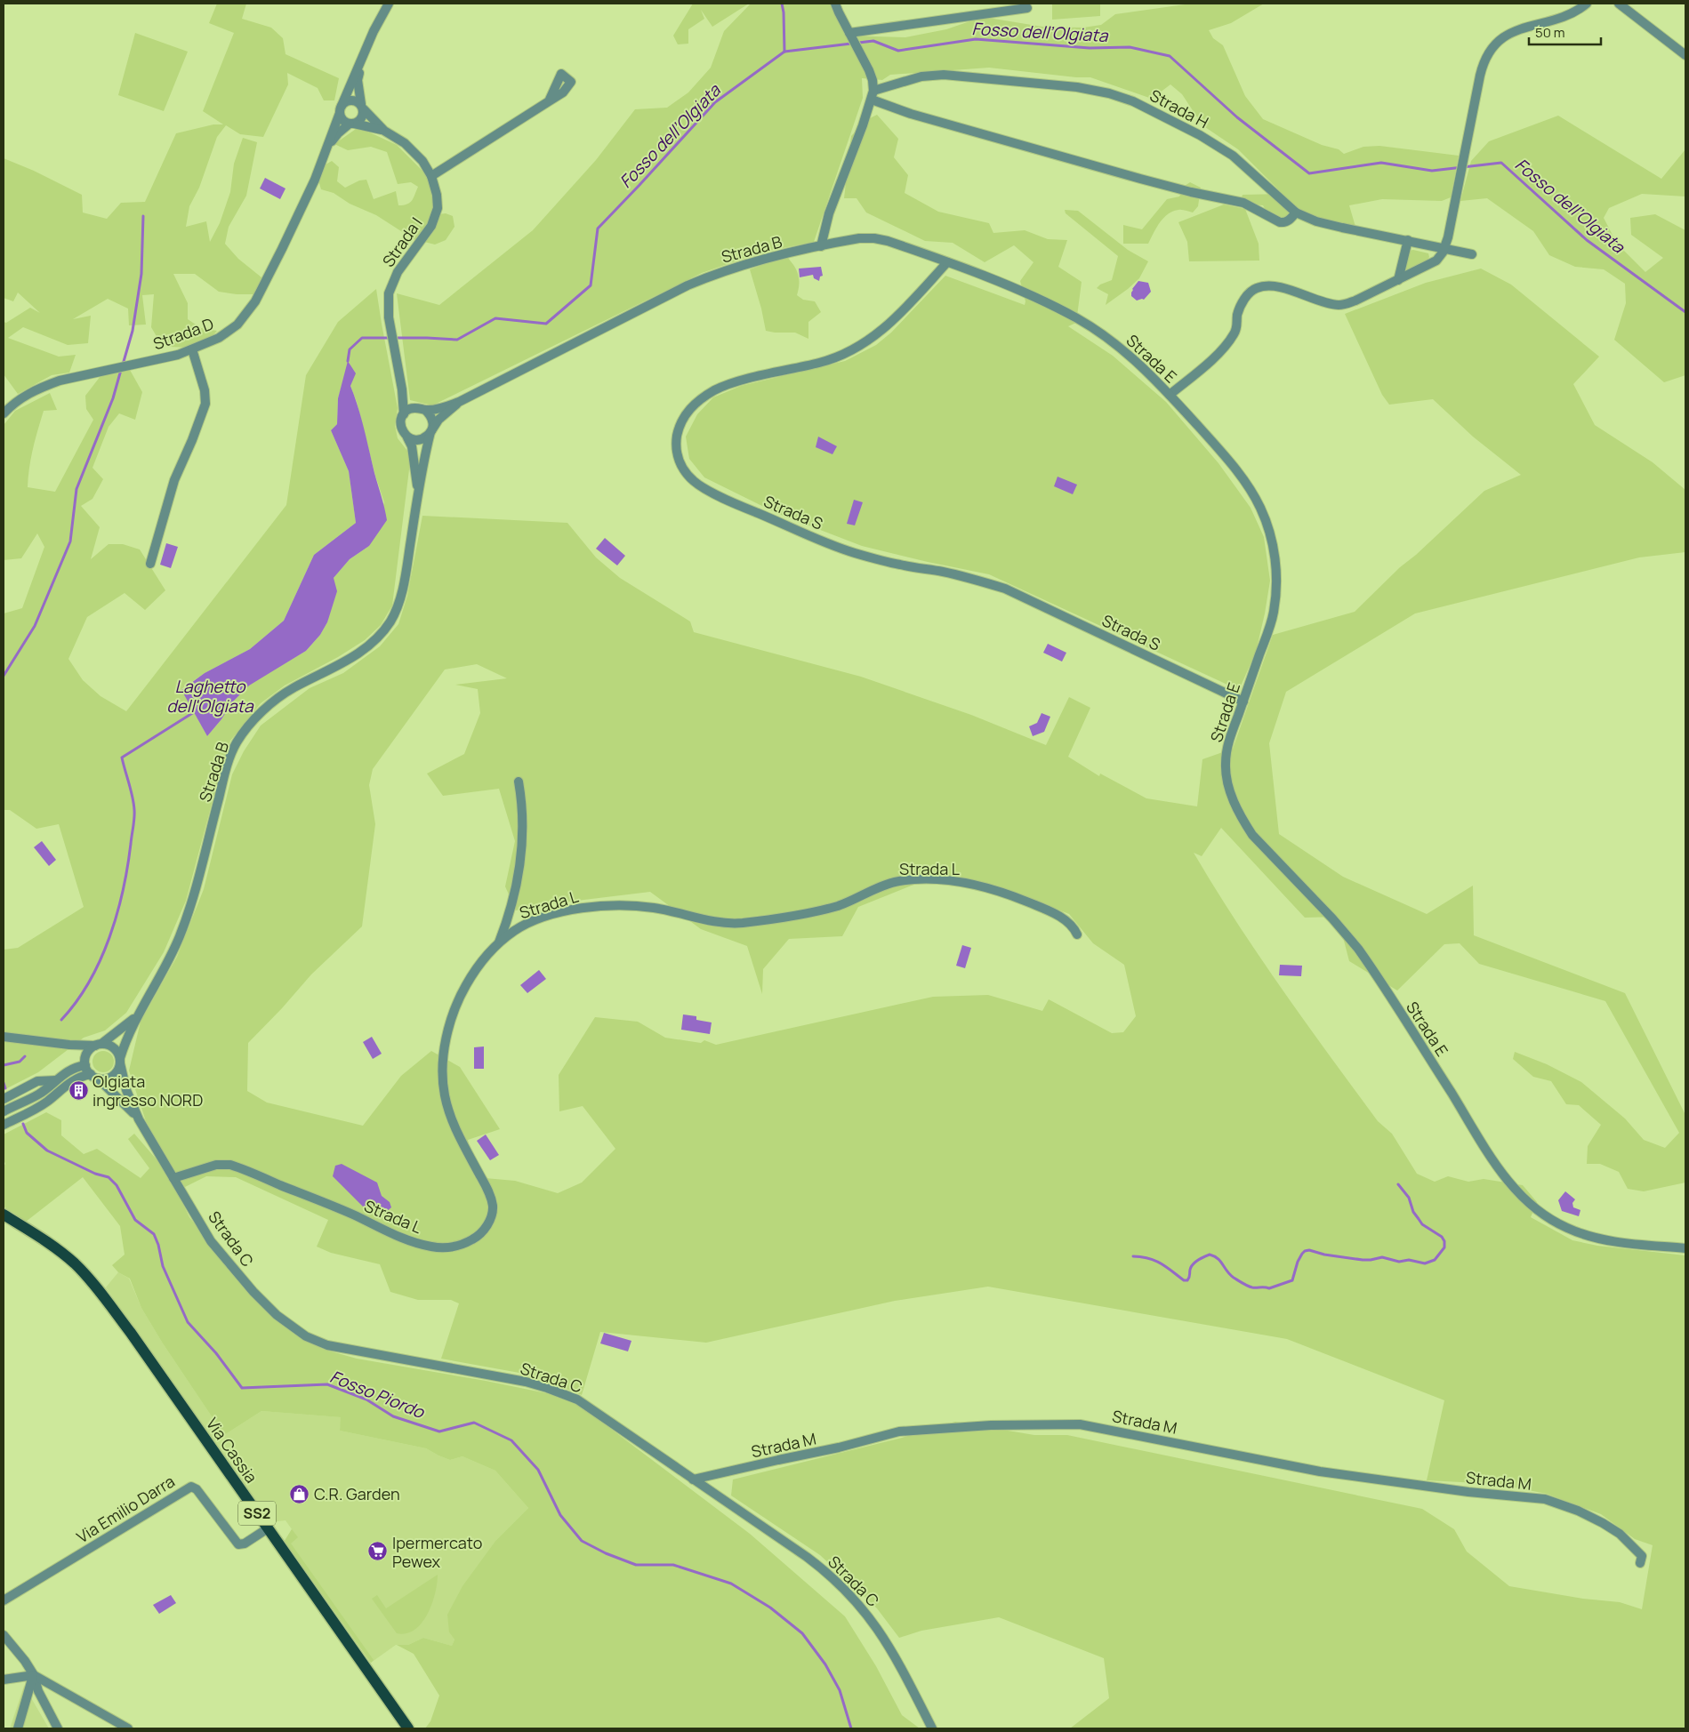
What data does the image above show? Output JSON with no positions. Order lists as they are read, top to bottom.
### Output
{
  "streets": {
    "main road": ["Via Cassia", "SS2"],
    "street": [
      "Strada H",
      "Strada I",
      "Strada B",
      "Strada D",
      "Strada E",
      "Strada S",
      "Strada L",
      "Strada C",
      "Strada M",
      "Via Emilio Darra"
    ]
  },
  "crossings": [
    ["Strada I", "Strada B"],
    ["Strada I", "Strada D"],
    ["Strada B", "Strada E"],
    ["Strada B", "Strada C"],
    ["Strada E", "Strada S"],
    ["Strada L", "Strada C"],
    ["Strada C", "Strada M"],
    ["Via Cassia", "Via Emilio Darra"]
  ],
  "water": ["Fosso dell’Olgiata", "Laghetto dell'Olgiata", "Fosso Piordo"],
  "places": {
    "building": ["Olgiata ingresso NORD"],
    "shop": ["C.R. Garden"],
    "supermarket": ["Ipermercato Pewex"]
  },
  "scale_bar": "50 m"
}
